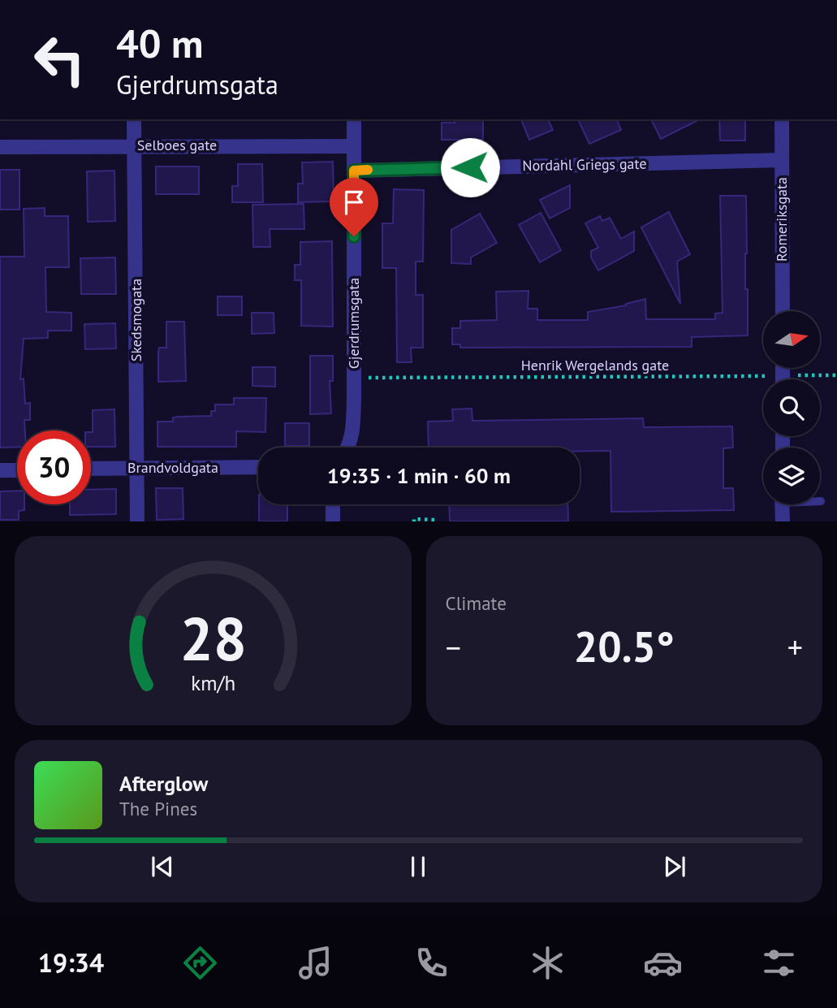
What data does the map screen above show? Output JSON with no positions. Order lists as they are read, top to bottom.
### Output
{
  "streets": {
    "street": [
      "Selboes gate",
      "Nordahl Griegs gate",
      "Romeriksgata",
      "Skedsmogata",
      "Gjerdrumsgata",
      "Brandvoldgata"
    ],
    "path": ["Henrik Wergelands gate"]
  },
  "crossings": [
    ["Selboes gate", "Skedsmogata"],
    ["Selboes gate", "Gjerdrumsgata"],
    ["Nordahl Griegs gate", "Romeriksgata"],
    ["Nordahl Griegs gate", "Gjerdrumsgata"],
    ["Skedsmogata", "Brandvoldgata"],
    ["Gjerdrumsgata", "Henrik Wergelands gate"]
  ],
  "north": "right",
  "page": {
    "turn": ["40 m", "Gjerdrumsgata"],
    "limit": "30",
    "trip": "19:35 · 1 min · 60 m",
    "tile": "Climate",
    "heat": ["−", "20.5°", "+"],
    "song": ["Afterglow", "The Pines"],
    "tabs": "19:34",
    "gauge": ["28", "km/h"]
  }
}
